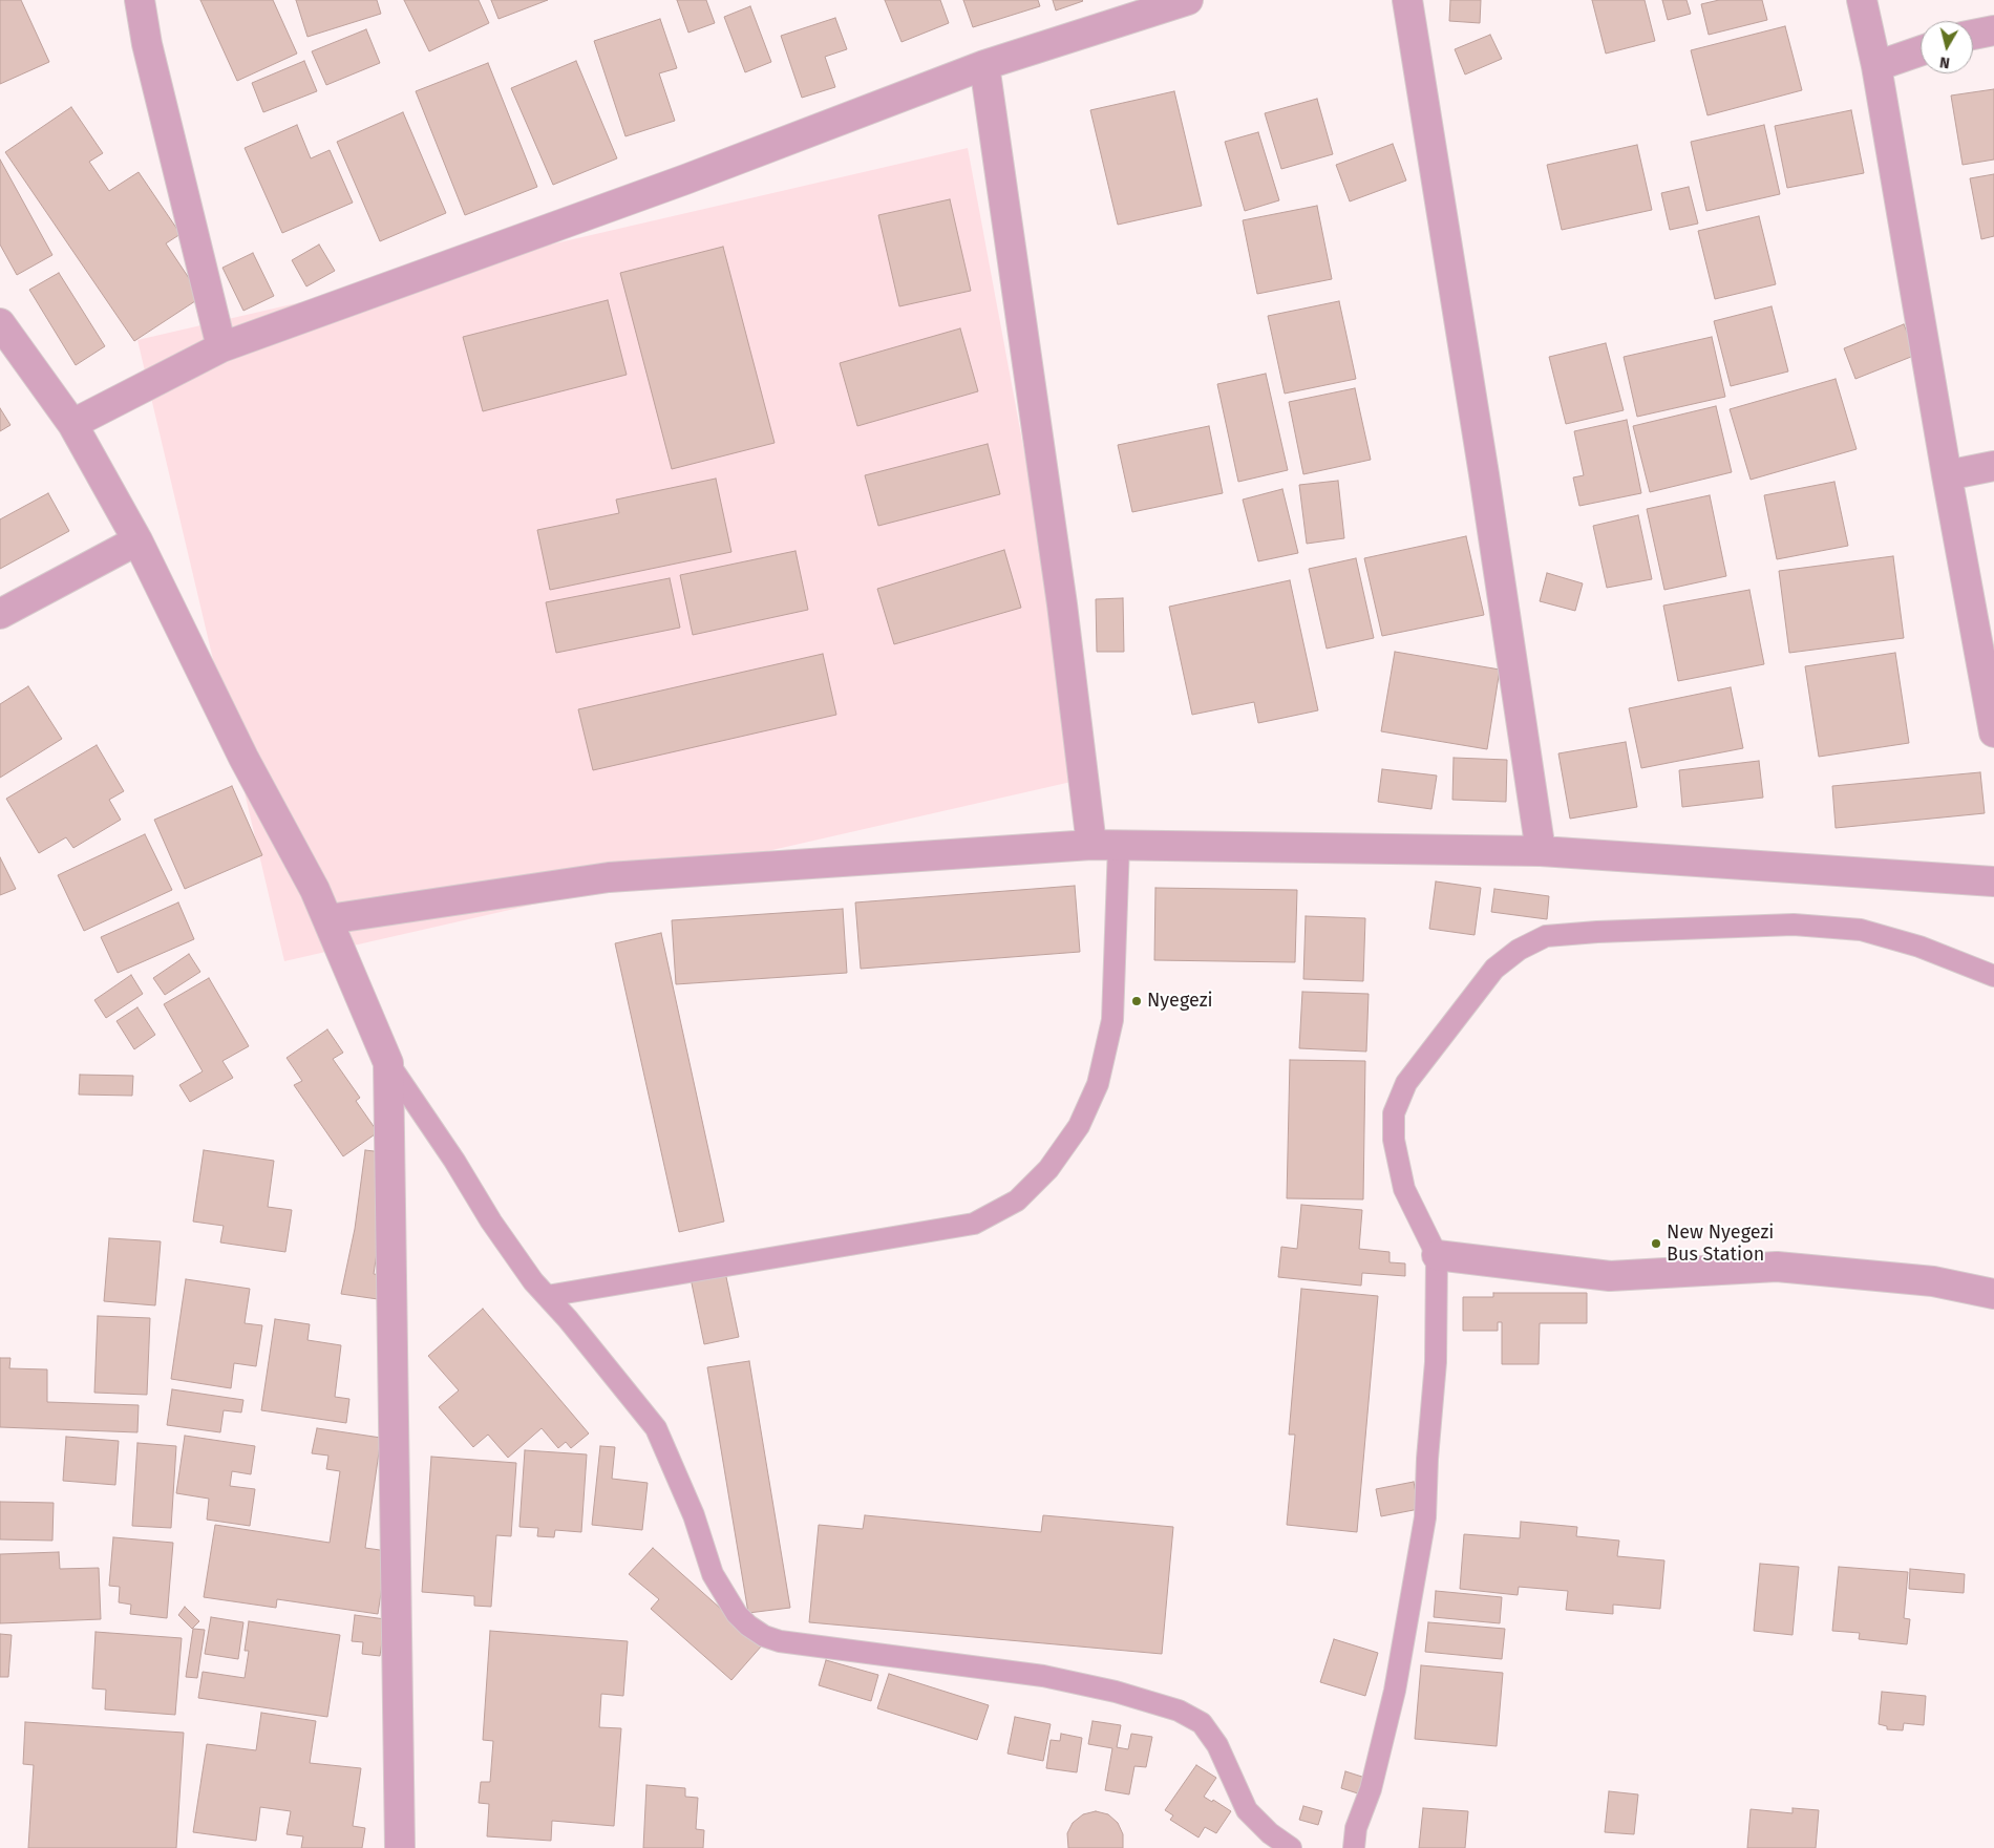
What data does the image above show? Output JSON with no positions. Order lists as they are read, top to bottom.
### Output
{
  "places": ["Nyegezi", "New Nyegezi Bus Station"],
  "north": "bottom"
}
